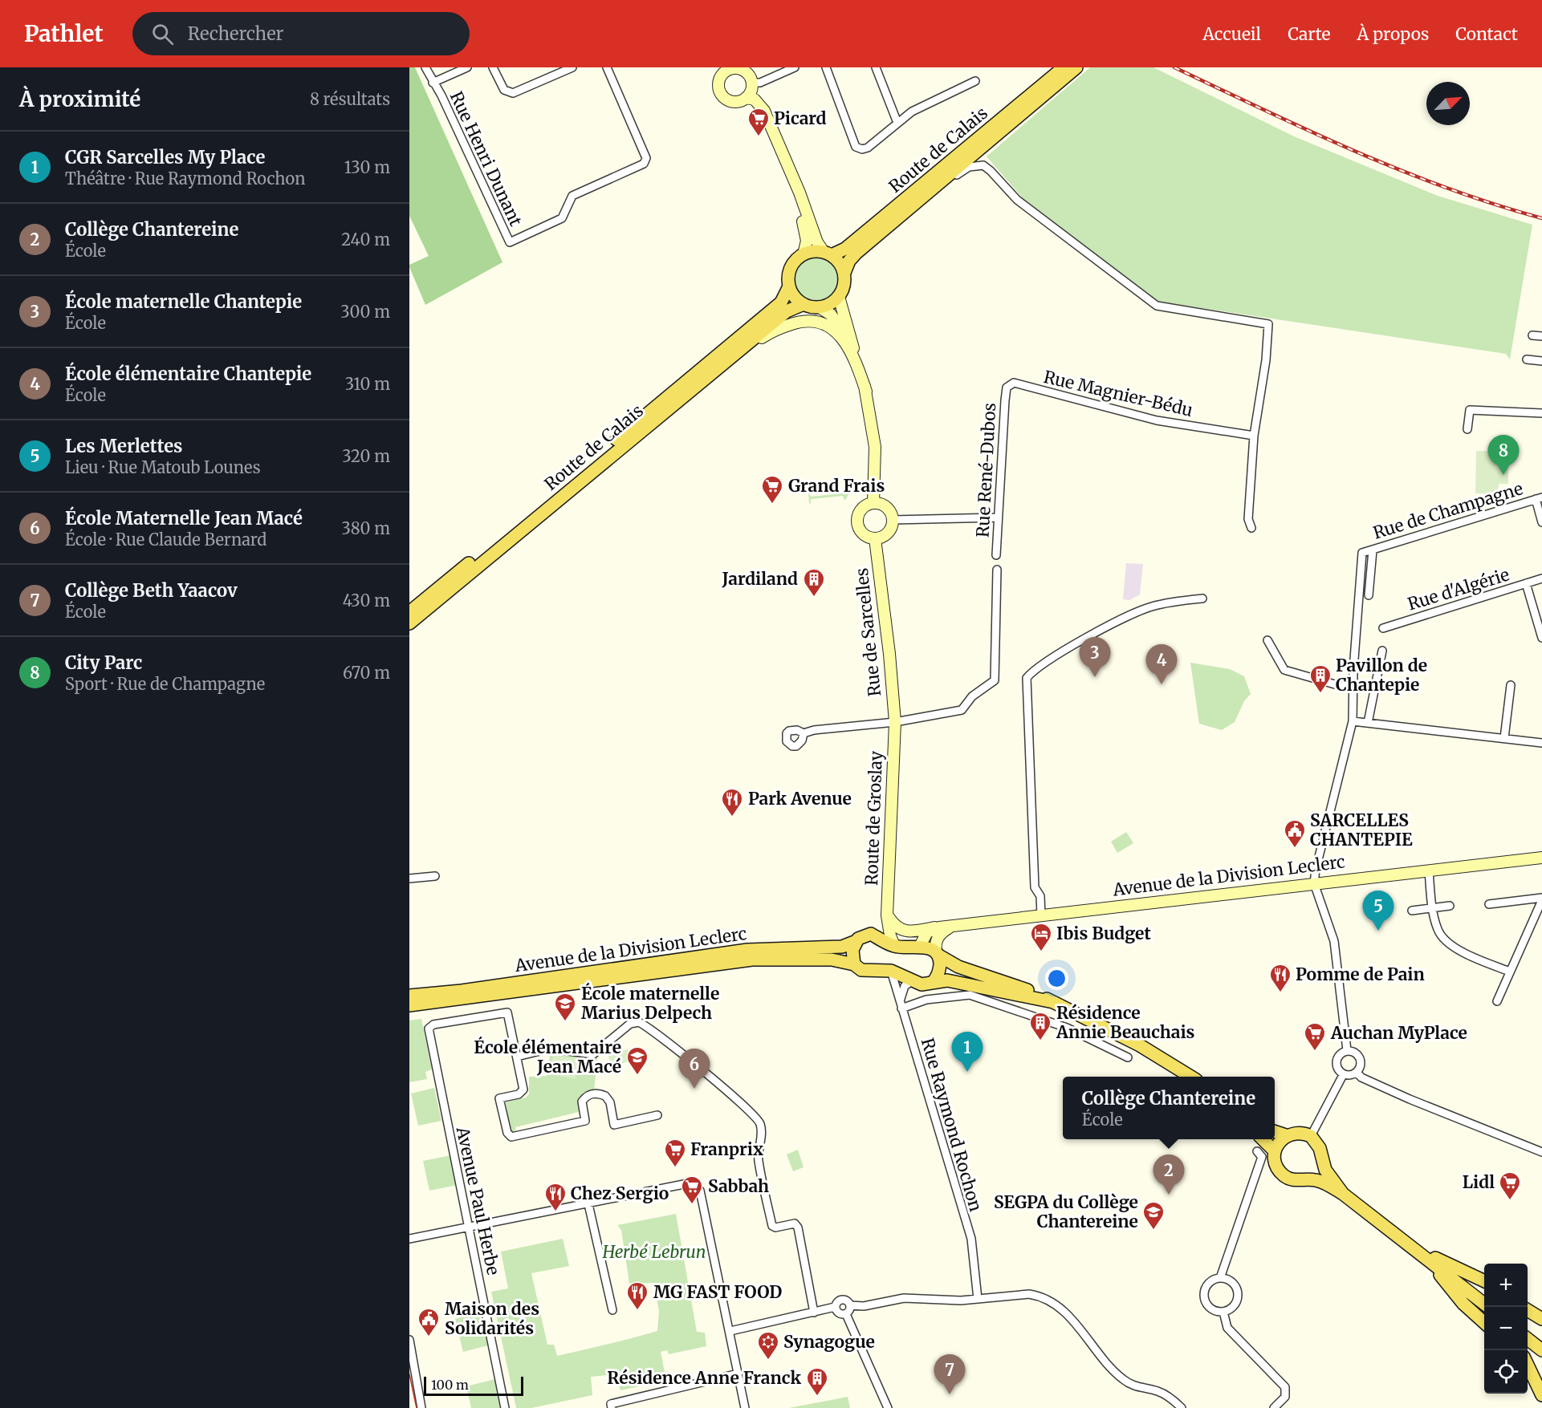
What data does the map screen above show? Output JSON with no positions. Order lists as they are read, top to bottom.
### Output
{
  "streets": {
    "main road": [
      "Route de Calais",
      "Rue de Sarcelles",
      "Route de Groslay",
      "Avenue de la Division Leclerc"
    ],
    "street": [
      "Rue Henri Dunant",
      "Rue Magnier-Bédu",
      "Rue René-Dubos",
      "Rue de Champagne",
      "Rue d'Algérie",
      "Rue Raymond Rochon",
      "Avenue Paul Herbe"
    ]
  },
  "crossings": [
    ["Rue Magnier-Bédu", "Rue René-Dubos"],
    ["Rue de Sarcelles", "Route de Groslay"],
    ["Route de Groslay", "Avenue de la Division Leclerc"],
    ["Avenue de la Division Leclerc", "Rue Raymond Rochon"]
  ],
  "parks": ["Herbé Lebrun"],
  "places": {
    "supermarket": [
      "Picard",
      "Grand Frais",
      "Auchan MyPlace",
      "Franprix",
      "Lidl",
      "Sabbah"
    ],
    "building": [
      "Jardiland",
      "Pavillon de Chantepie",
      "Résidence Annie Beauchais",
      "Résidence Anne Franck"
    ],
    "restaurant": [
      "Park Avenue",
      "Pomme de Pain",
      "Chez Sergio",
      "MG FAST FOOD"
    ],
    "public building": ["SARCELLES CHANTEPIE", "Maison des Solidarités"],
    "hotel": ["Ibis Budget"],
    "school or university": ["École maternelle Marius Delpech", "École élémentaire Jean Macé", "SEGPA du Collège Chantereine"],
    "synagogue": ["Synagogue"]
  },
  "scale_bar": "100 m",
  "north": "top right",
  "page": {
    "header": "Pathlet",
    "search": "Rechercher",
    "nav": [
      "Accueil",
      "Carte",
      "À propos",
      "Contact"
    ],
    "heading": ["À proximité", "8 résultats"],
    "list": [
      {
        "mark": "1",
        "name": "CGR Sarcelles My Place",
        "note": "Théâtre · Rue Raymond Rochon",
        "value": "130 m"
      },
      {
        "mark": "2",
        "name": "Collège Chantereine",
        "note": "École",
        "value": "240 m"
      },
      {
        "mark": "3",
        "name": "École maternelle Chantepie",
        "note": "École",
        "value": "300 m"
      },
      {
        "mark": "4",
        "name": "École élémentaire Chantepie",
        "note": "École",
        "value": "310 m"
      },
      {
        "mark": "5",
        "name": "Les Merlettes",
        "note": "Lieu · Rue Matoub Lounes",
        "value": "320 m"
      },
      {
        "mark": "6",
        "name": "École Maternelle Jean Macé",
        "note": "École · Rue Claude Bernard",
        "value": "380 m"
      },
      {
        "mark": "7",
        "name": "Collège Beth Yaacov",
        "note": "École",
        "value": "430 m"
      },
      {
        "mark": "8",
        "name": "City Parc",
        "note": "Sport · Rue de Champagne",
        "value": "670 m"
      }
    ],
    "pins": [
      "8",
      "3",
      "4",
      "5",
      "1",
      "6",
      "2",
      "7"
    ],
    "popup": ["Collège Chantereine", "École"],
    "map_buttons": ["+", "−"],
    "scale": "100 m"
  }
}
